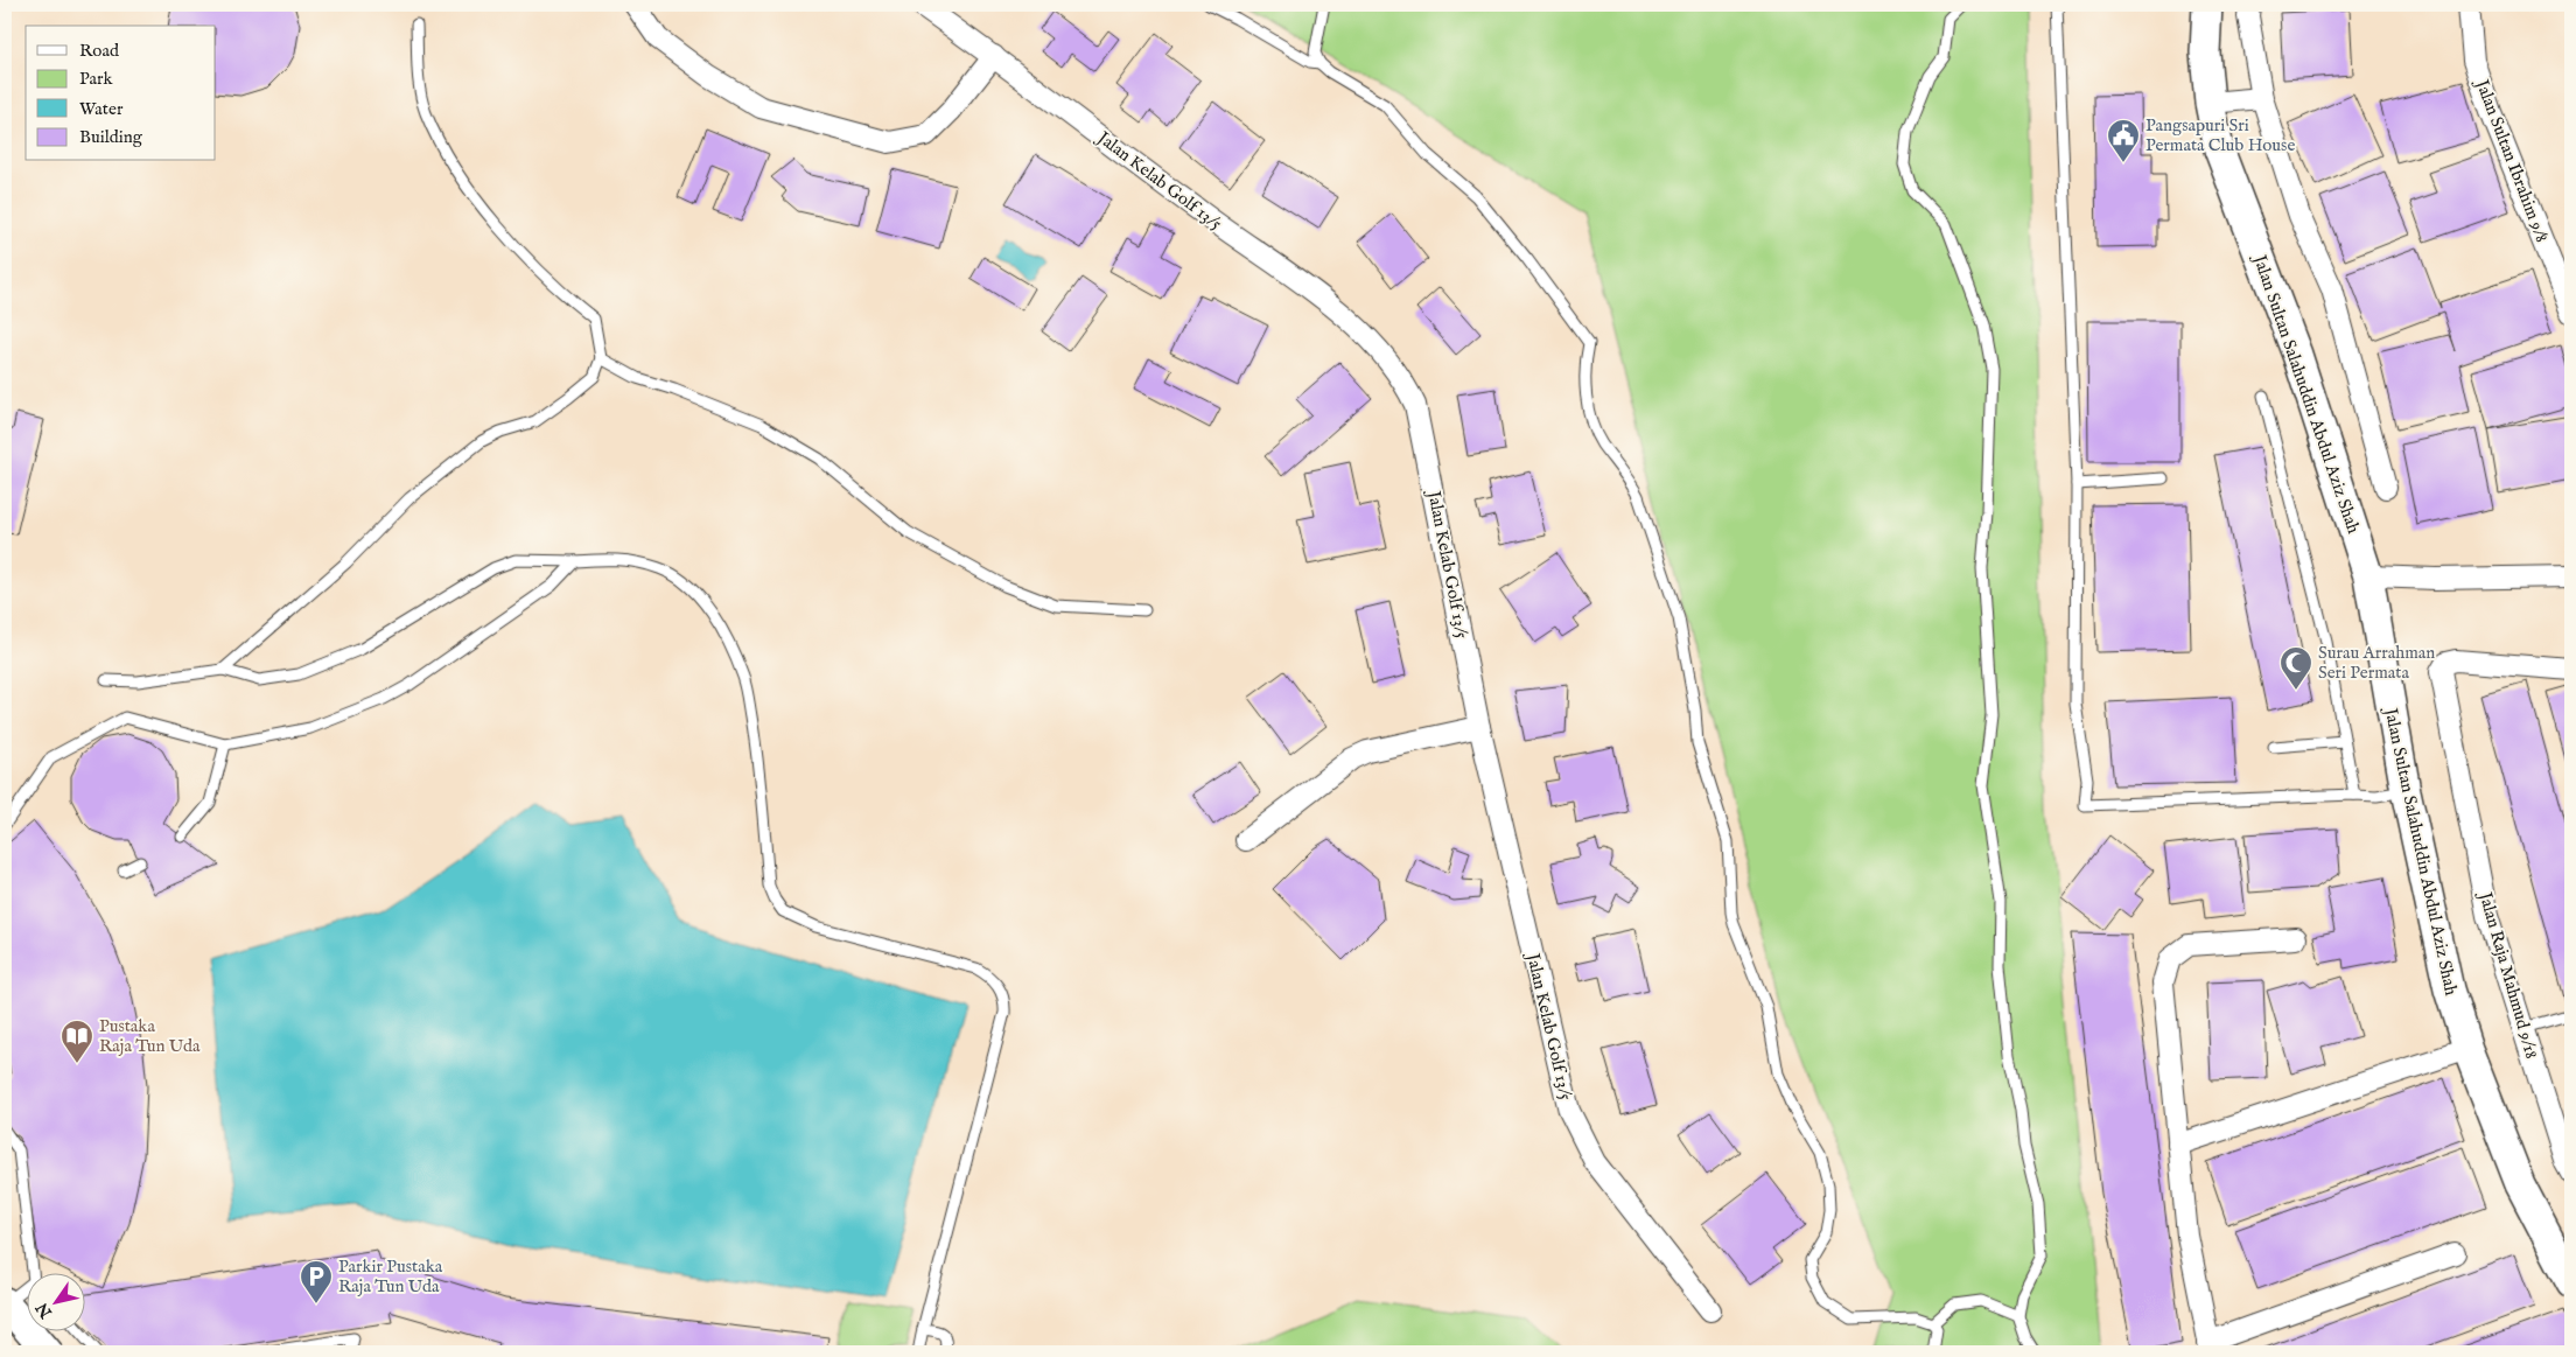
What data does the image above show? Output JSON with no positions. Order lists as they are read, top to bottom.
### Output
{
  "streets": {
    "street": [
      "Jalan Sultan Ibrahim 9/8",
      "Jalan Kelab Golf 13/5",
      "Jalan Sultan Salahuddin Abdul Aziz Shah",
      "Jalan Raja Mahmud 9/18"
    ]
  },
  "places": {
    "public building": ["Pangsapuri Sri Permata Club House"],
    "mosque": ["Surau Arrahman Seri Permata"],
    "library": ["Pustaka Raja Tun Uda"],
    "parking": ["Parkir Pustaka Raja Tun Uda"]
  },
  "legend": [
    "Road",
    "Park",
    "Water",
    "Building"
  ],
  "north": "bottom left"
}
